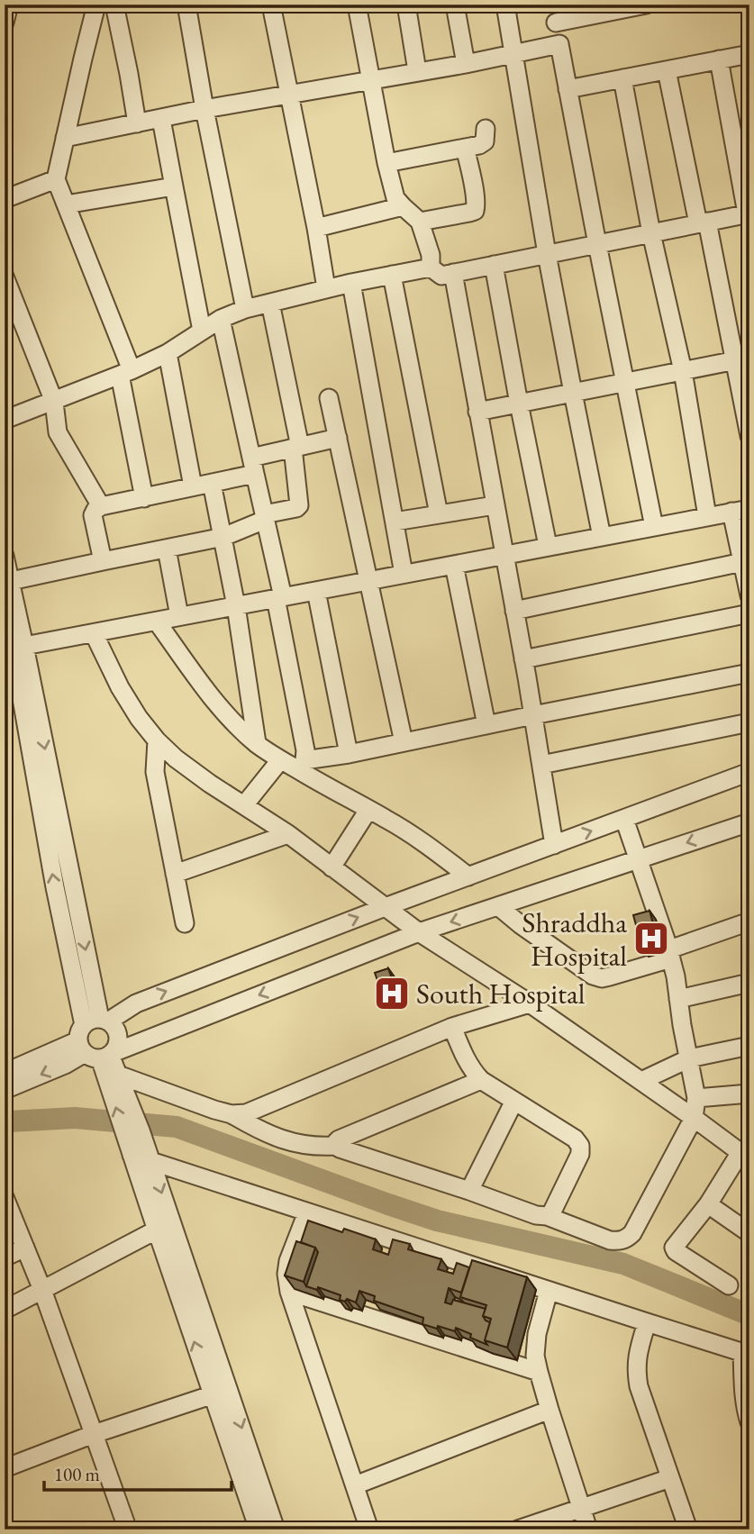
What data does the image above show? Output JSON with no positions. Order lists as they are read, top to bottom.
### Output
{
  "places": {
    "hospital": ["Shraddha Hospital", "South Hospital"]
  },
  "scale_bar": "100 m"
}
